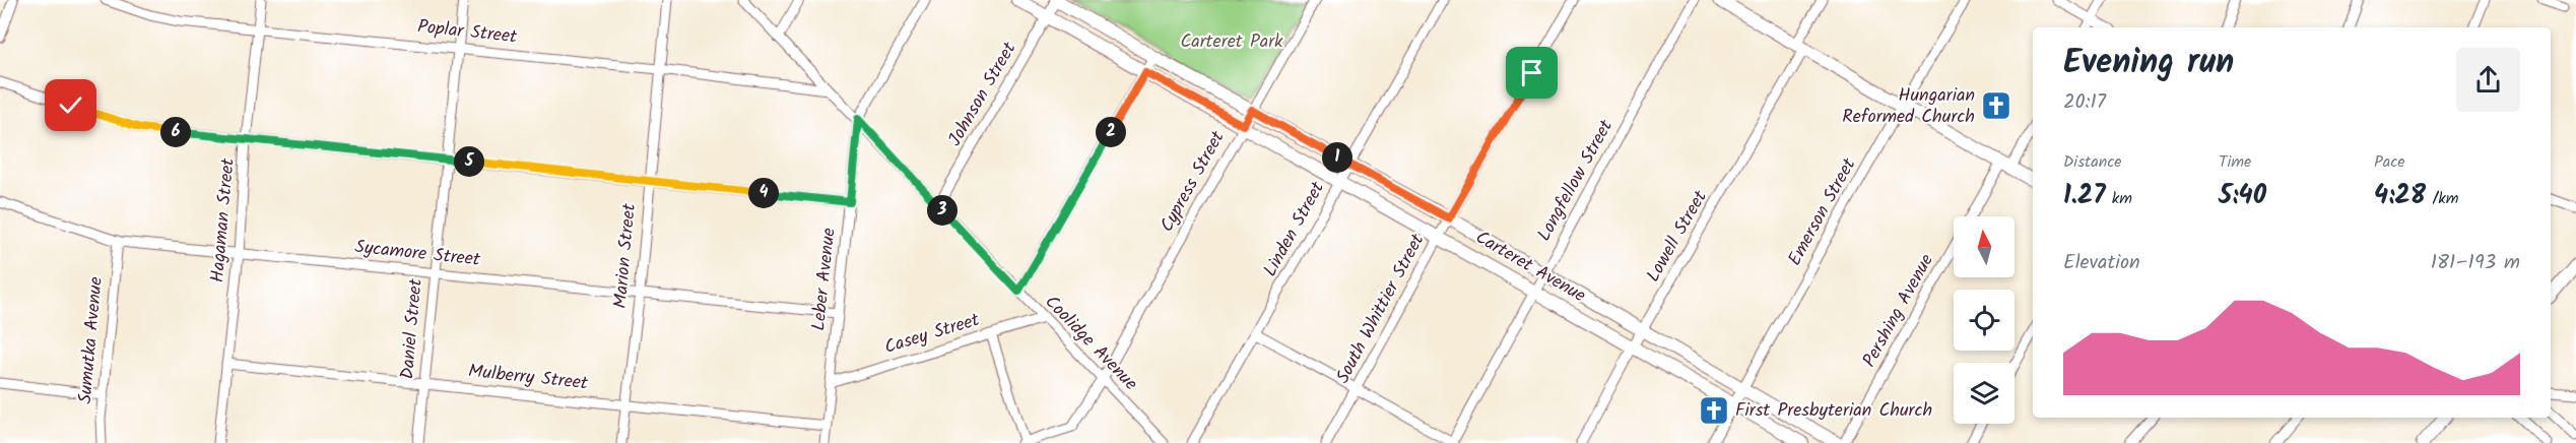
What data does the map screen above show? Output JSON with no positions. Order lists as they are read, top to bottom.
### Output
{
  "streets": {
    "street": [
      "Poplar Street",
      "Johnson Street",
      "Longfellow Street",
      "Cypress Street",
      "Emerson Street",
      "Hagaman Street",
      "Linden Street",
      "Lowell Street",
      "Sycamore Street",
      "Marion Street",
      "Carteret Avenue",
      "Leber Avenue",
      "South Whittier Street",
      "Pershing Avenue",
      "Daniel Street",
      "Casey Street",
      "Sumutka Avenue",
      "Coolidge Avenue",
      "Mulberry Street"
    ]
  },
  "crossings": [
    ["Poplar Street", "Hagaman Street"],
    ["Poplar Street", "Marion Street"],
    ["Poplar Street", "Daniel Street"],
    ["Poplar Street", "Coolidge Avenue"],
    ["Johnson Street", "Carteret Avenue"],
    ["Johnson Street", "Coolidge Avenue"],
    ["Longfellow Street", "Carteret Avenue"],
    ["Cypress Street", "Carteret Avenue"],
    ["Cypress Street", "Coolidge Avenue"],
    ["Emerson Street", "Carteret Avenue"],
    ["Hagaman Street", "Sycamore Street"],
    ["Hagaman Street", "Mulberry Street"],
    ["Linden Street", "Carteret Avenue"],
    ["Lowell Street", "Carteret Avenue"],
    ["Sycamore Street", "Marion Street"],
    ["Sycamore Street", "Leber Avenue"],
    ["Sycamore Street", "Daniel Street"],
    ["Sycamore Street", "Sumutka Avenue"],
    ["Marion Street", "Mulberry Street"],
    ["Carteret Avenue", "South Whittier Street"],
    ["Leber Avenue", "Casey Street"],
    ["Leber Avenue", "Coolidge Avenue"],
    ["Leber Avenue", "Mulberry Street"],
    ["Daniel Street", "Mulberry Street"],
    ["Casey Street", "Coolidge Avenue"]
  ],
  "parks": ["Carteret Park"],
  "places": {
    "church": ["Hungarian Reformed Church", "First Presbyterian Church"]
  },
  "north": "top",
  "page": {
    "heading": ["Evening run", "20:17"],
    "pins": [
      "2",
      "6",
      "1",
      "5",
      "4",
      "3"
    ],
    "stats": [
      ["Distance", "1.27 km"],
      ["Time", "5:40"],
      ["Pace", "4:28 /km"]
    ],
    "chart": ["Elevation", "181–193 m"]
  }
}
